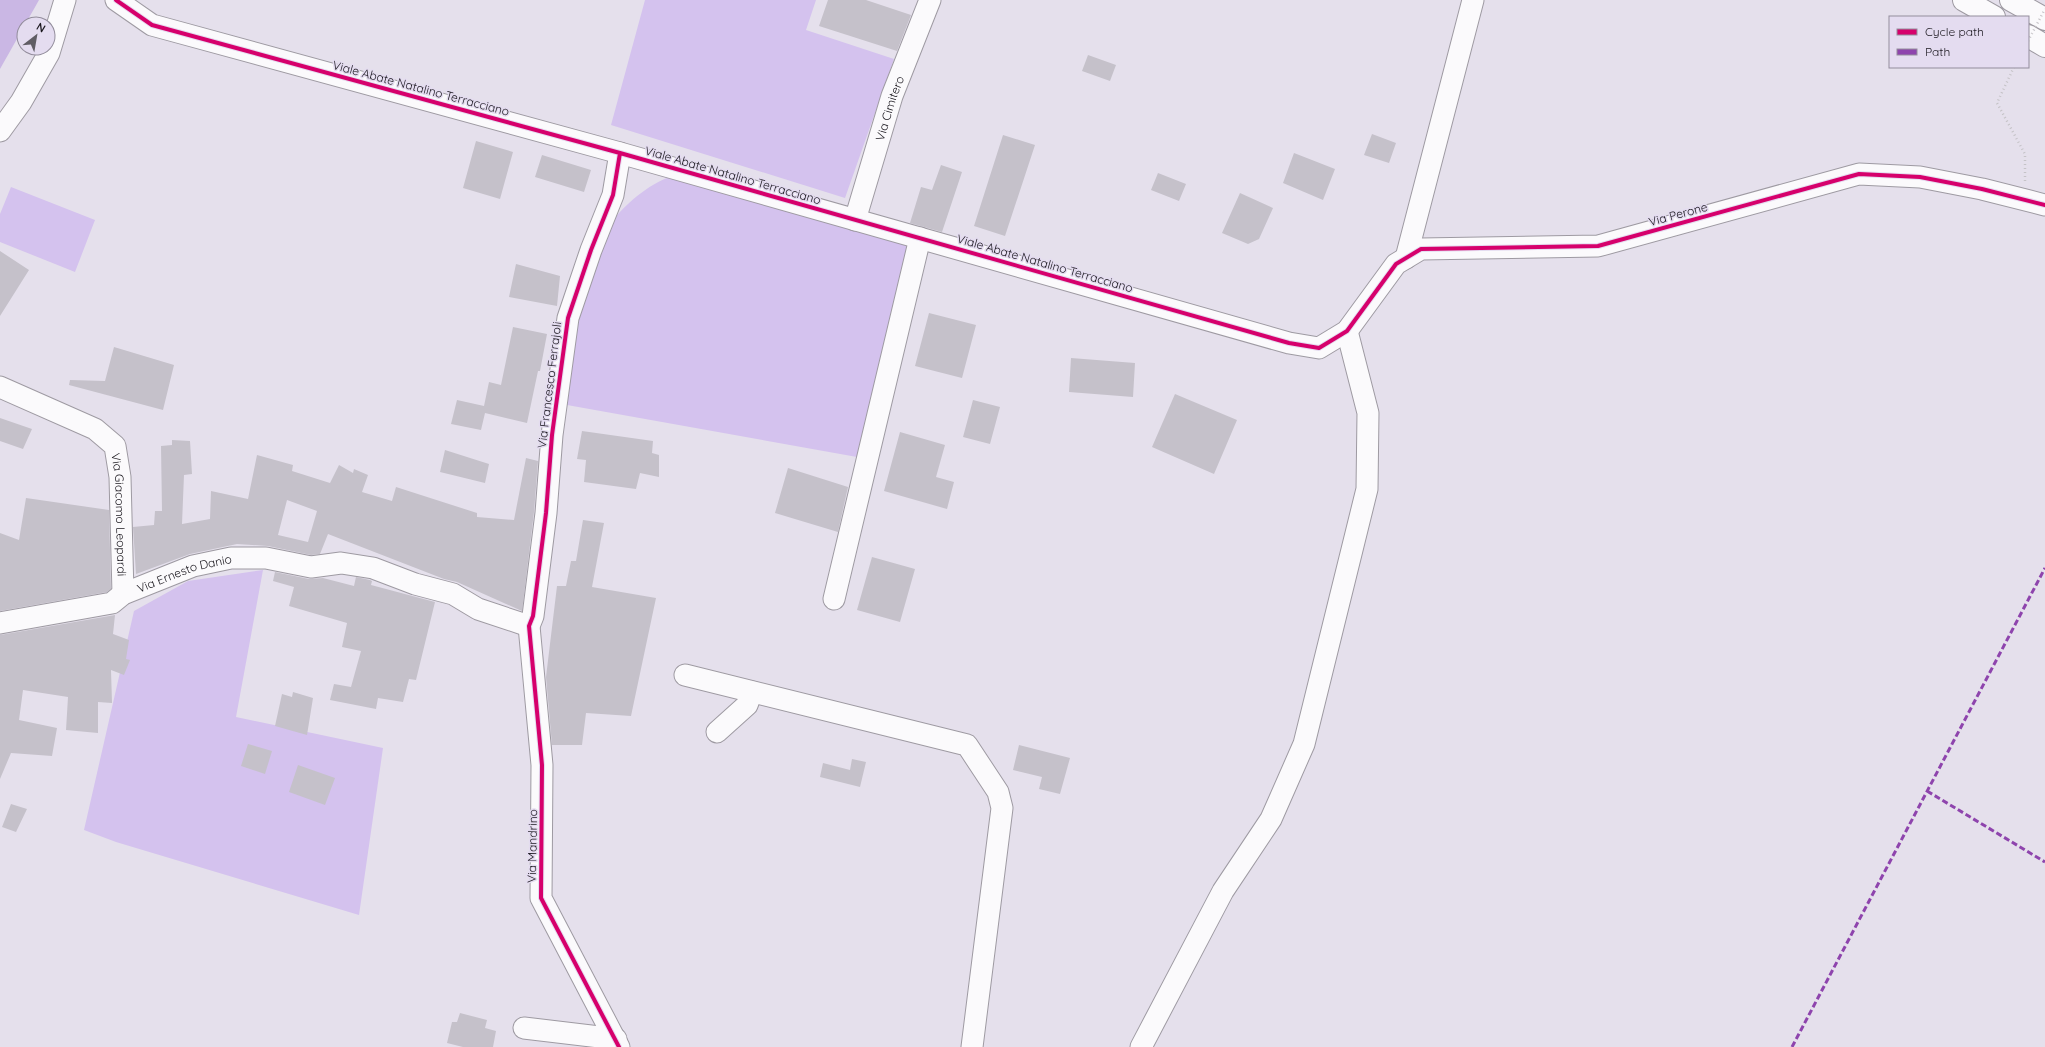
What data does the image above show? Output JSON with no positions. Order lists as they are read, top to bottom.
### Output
{
  "streets": {
    "street": [
      "Viale Abate Natalino Terracciano",
      "Via Cimitero",
      "Via Perone",
      "Via Francesco Ferrajoli",
      "Via Giacomo Leopardi",
      "Via Ernesto Danio",
      "Via Mandrino"
    ]
  },
  "crossings": [
    ["Viale Abate Natalino Terracciano", "Via Cimitero"],
    ["Viale Abate Natalino Terracciano", "Via Perone"],
    ["Viale Abate Natalino Terracciano", "Via Francesco Ferrajoli"],
    ["Via Francesco Ferrajoli", "Via Ernesto Danio"],
    ["Via Francesco Ferrajoli", "Via Mandrino"],
    ["Via Giacomo Leopardi", "Via Ernesto Danio"],
    ["Via Ernesto Danio", "Via Mandrino"]
  ],
  "legend": ["Cycle path", "Path"],
  "north": "top right"
}
